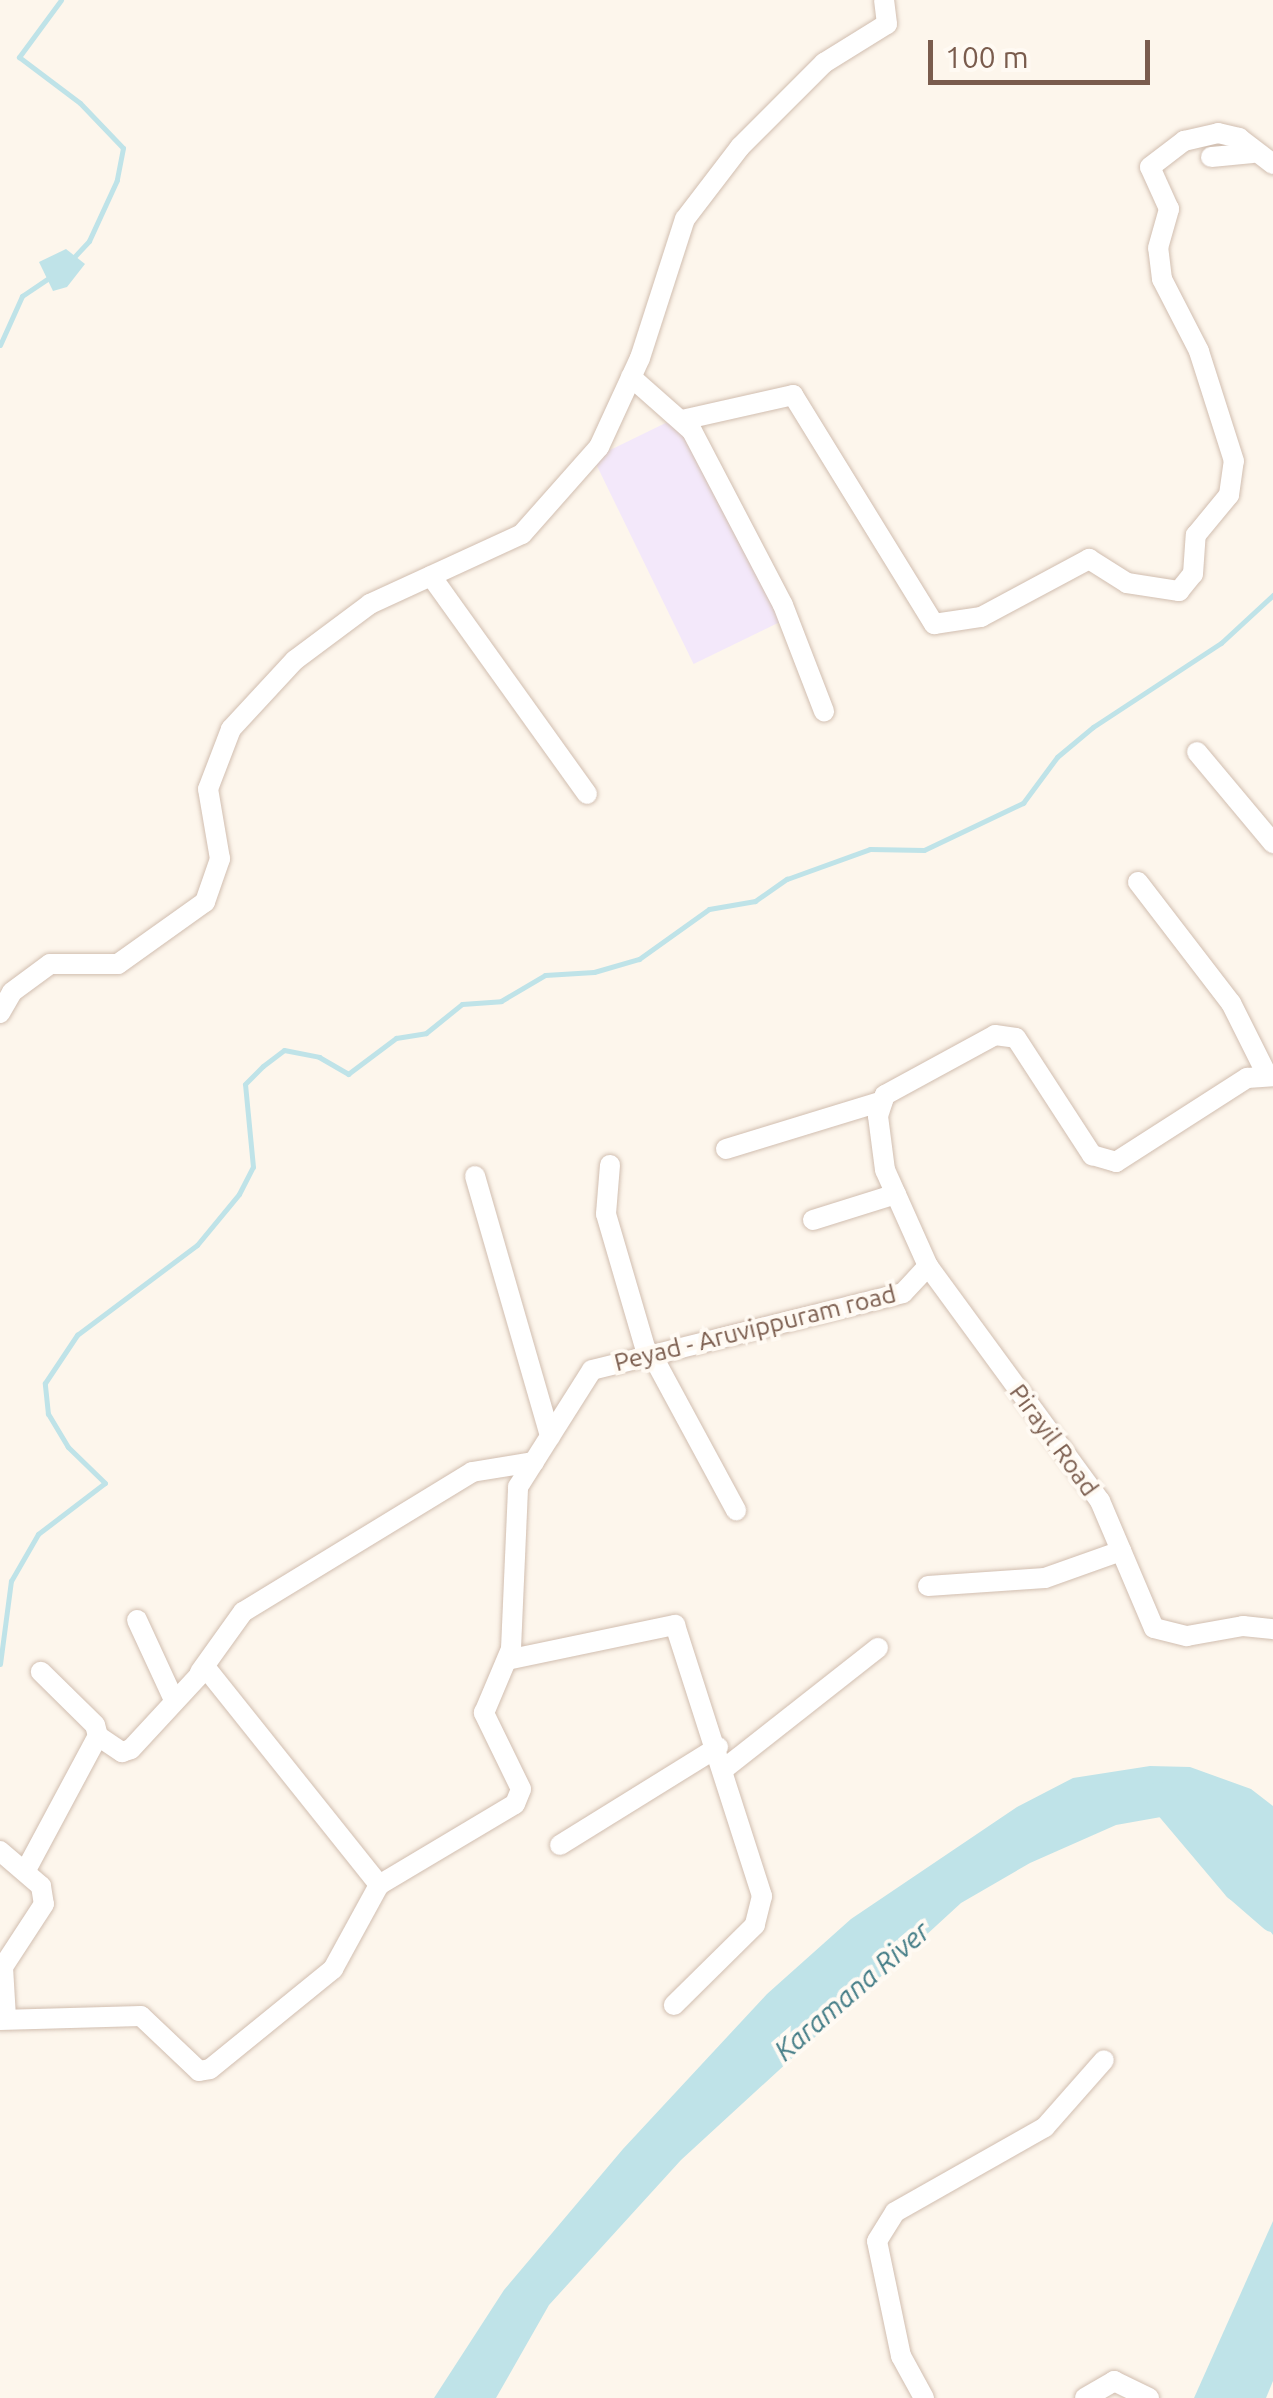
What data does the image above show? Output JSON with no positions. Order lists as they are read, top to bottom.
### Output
{
  "streets": {
    "street": ["Peyad - Aruvippuram road", "Pirayil Road"]
  },
  "crossings": [
    ["Peyad - Aruvippuram road", "Pirayil Road"]
  ],
  "water": ["Karamana River"],
  "scale_bar": "100 m"
}
